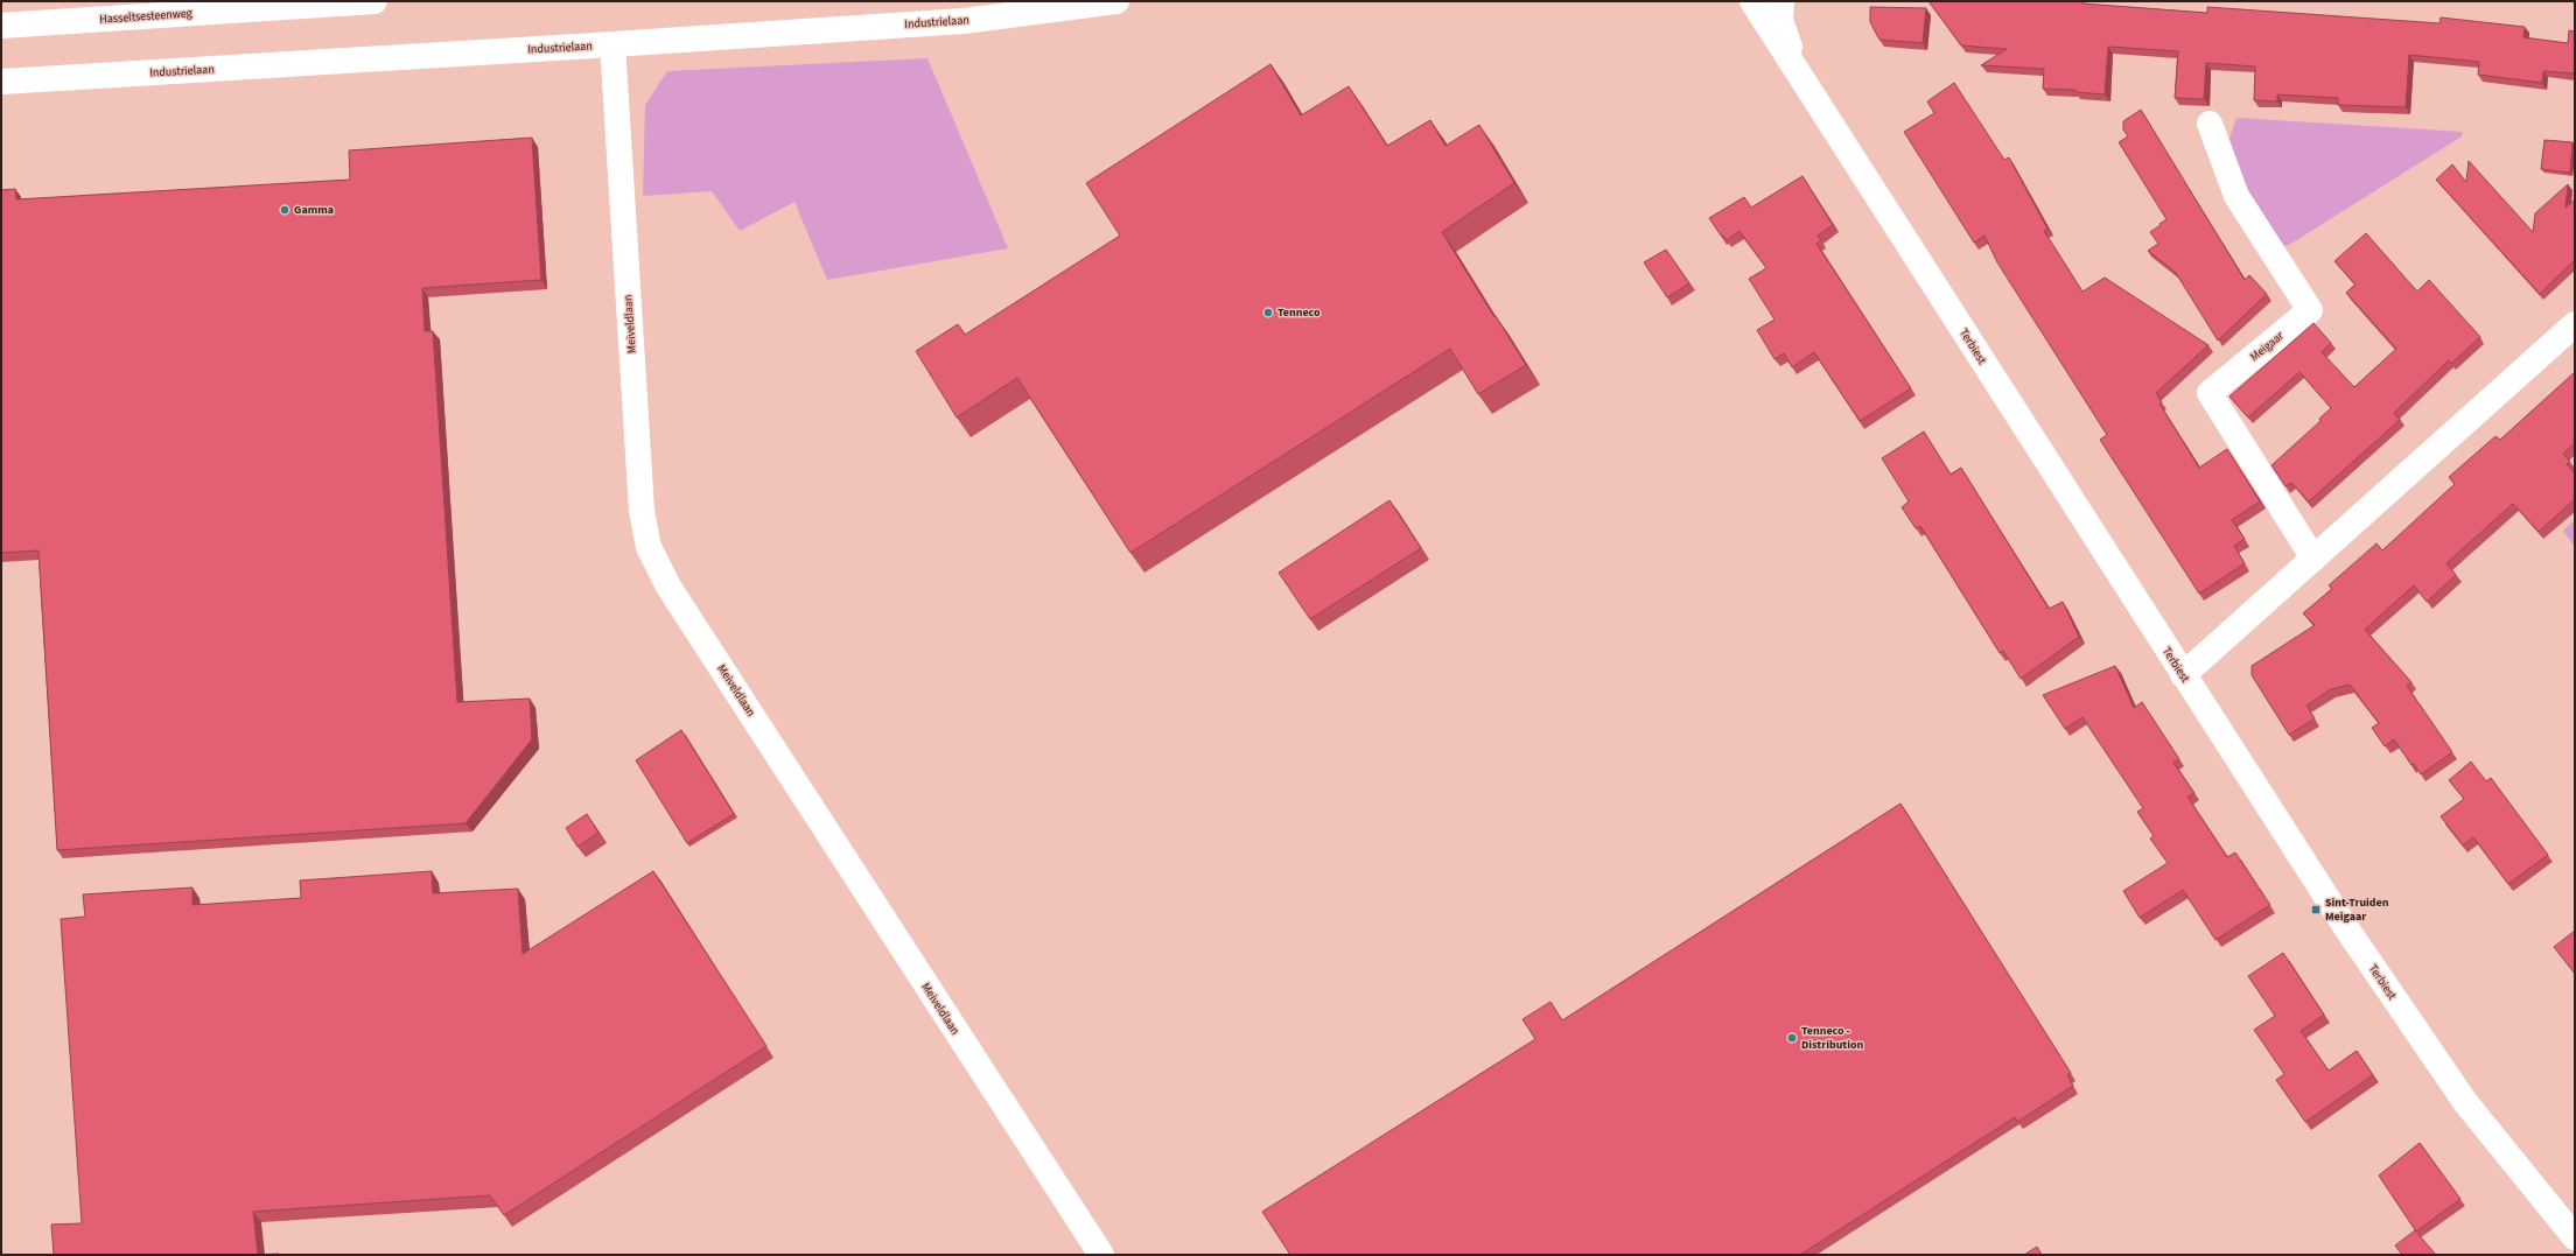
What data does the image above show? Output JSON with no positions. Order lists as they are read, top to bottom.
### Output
{
  "streets": {
    "street": [
      "Hasseltsesteenweg",
      "Industrielaan",
      "Meiveldlaan",
      "Terbiest",
      "Meigaar"
    ]
  },
  "crossings": [
    ["Industrielaan", "Meiveldlaan"]
  ],
  "places": {
    "other": ["Gamma", "Tenneco", "Tenneco - Distribution"],
    "transit": ["Sint-Truiden Meigaar"]
  }
}
